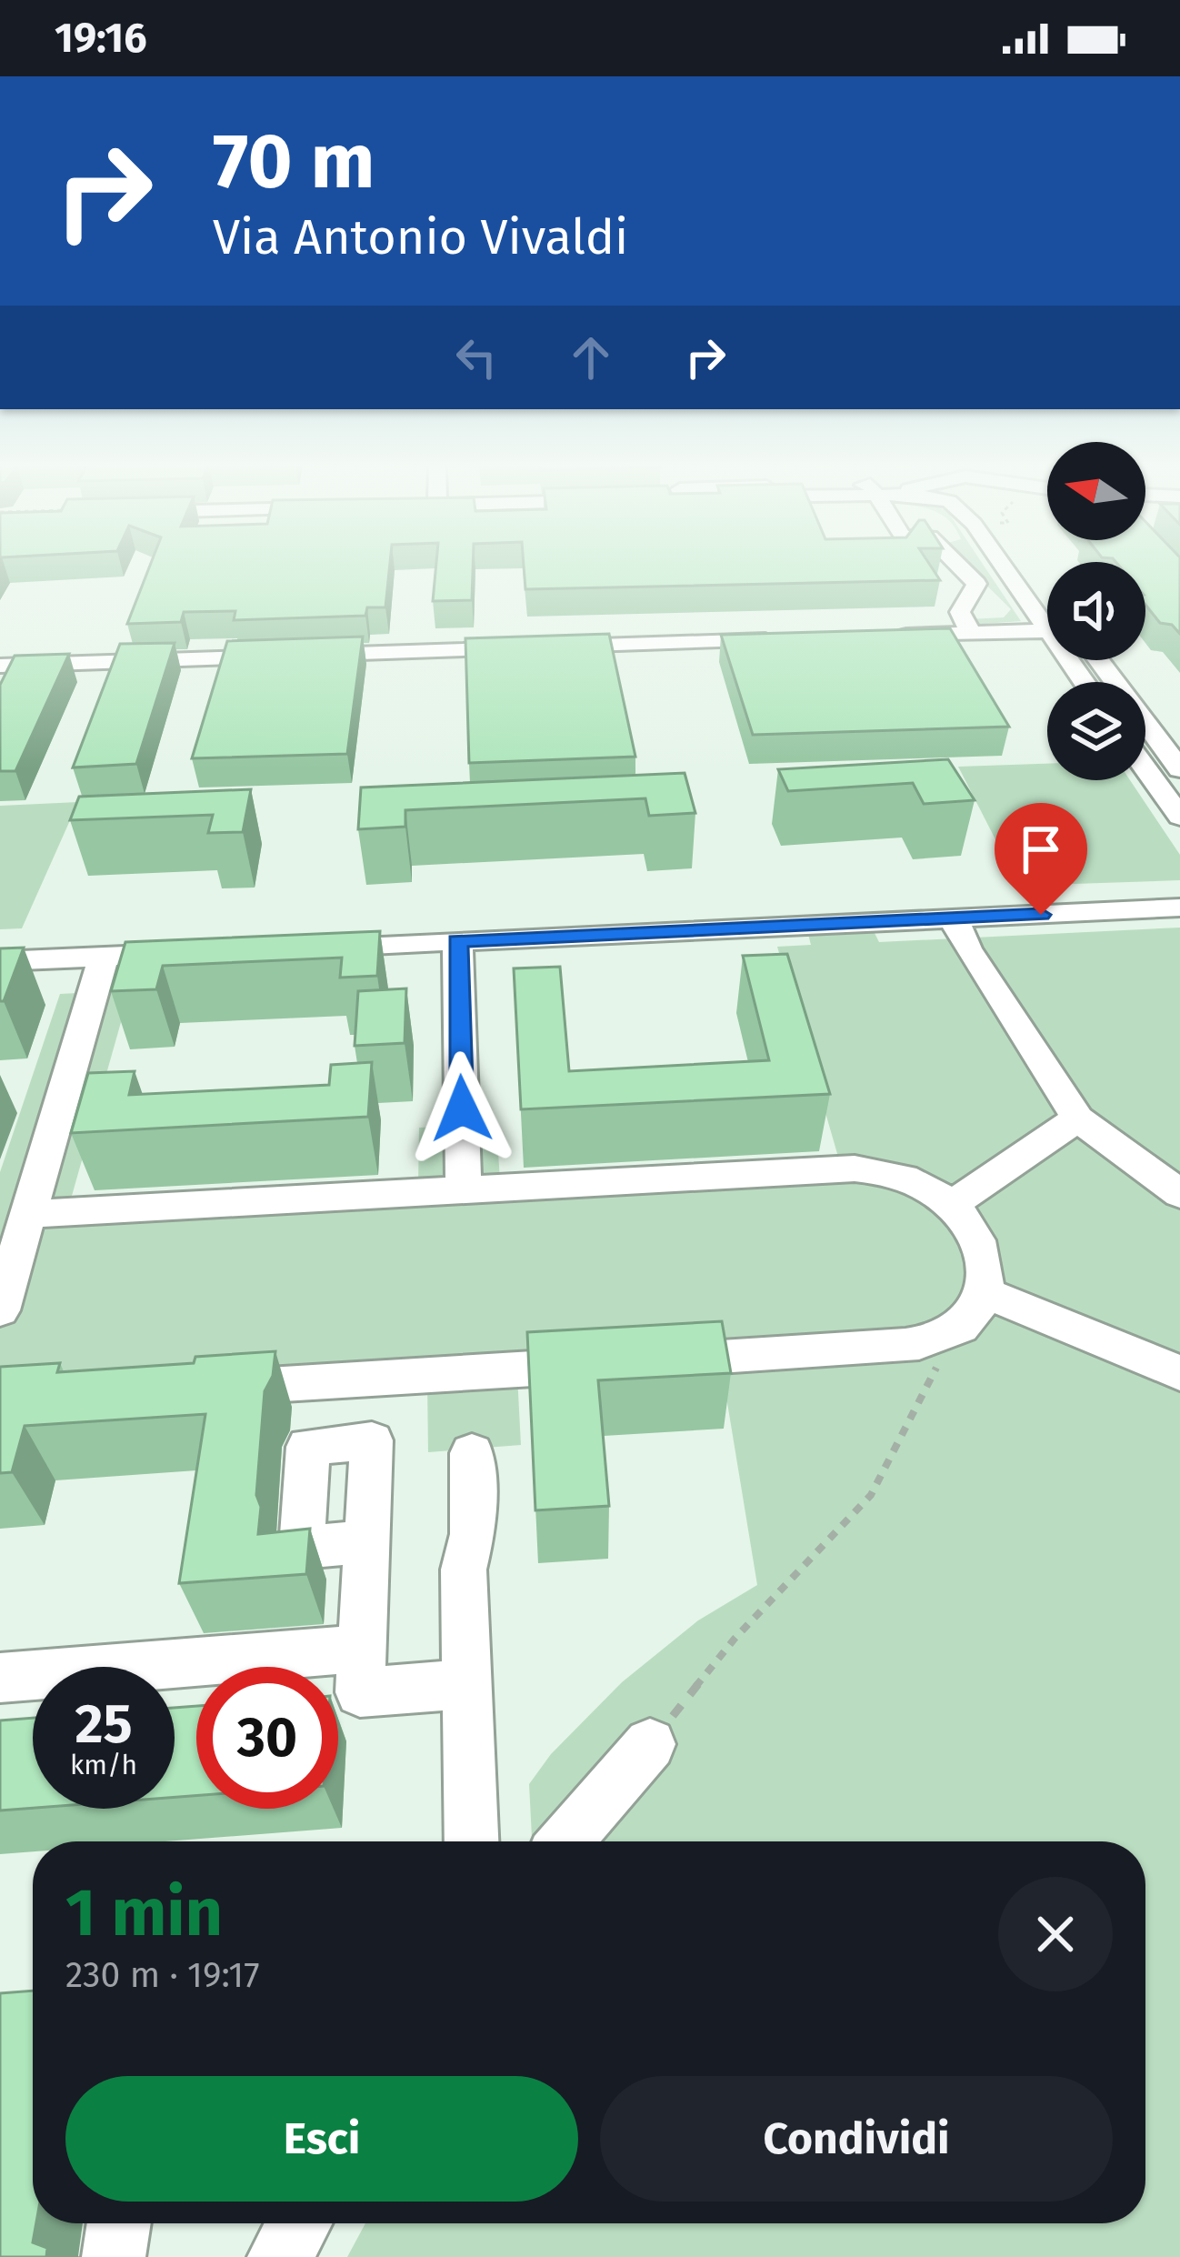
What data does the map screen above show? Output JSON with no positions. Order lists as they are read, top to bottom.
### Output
{
  "north": "left",
  "page": {
    "status": "19:16",
    "turn": ["70 m", "Via Antonio Vivaldi"],
    "speed": "25 km/h",
    "limit": "30",
    "heading": ["1 min", "230 m · 19:17"],
    "buttons": ["Esci", "Condividi"]
  }
}
